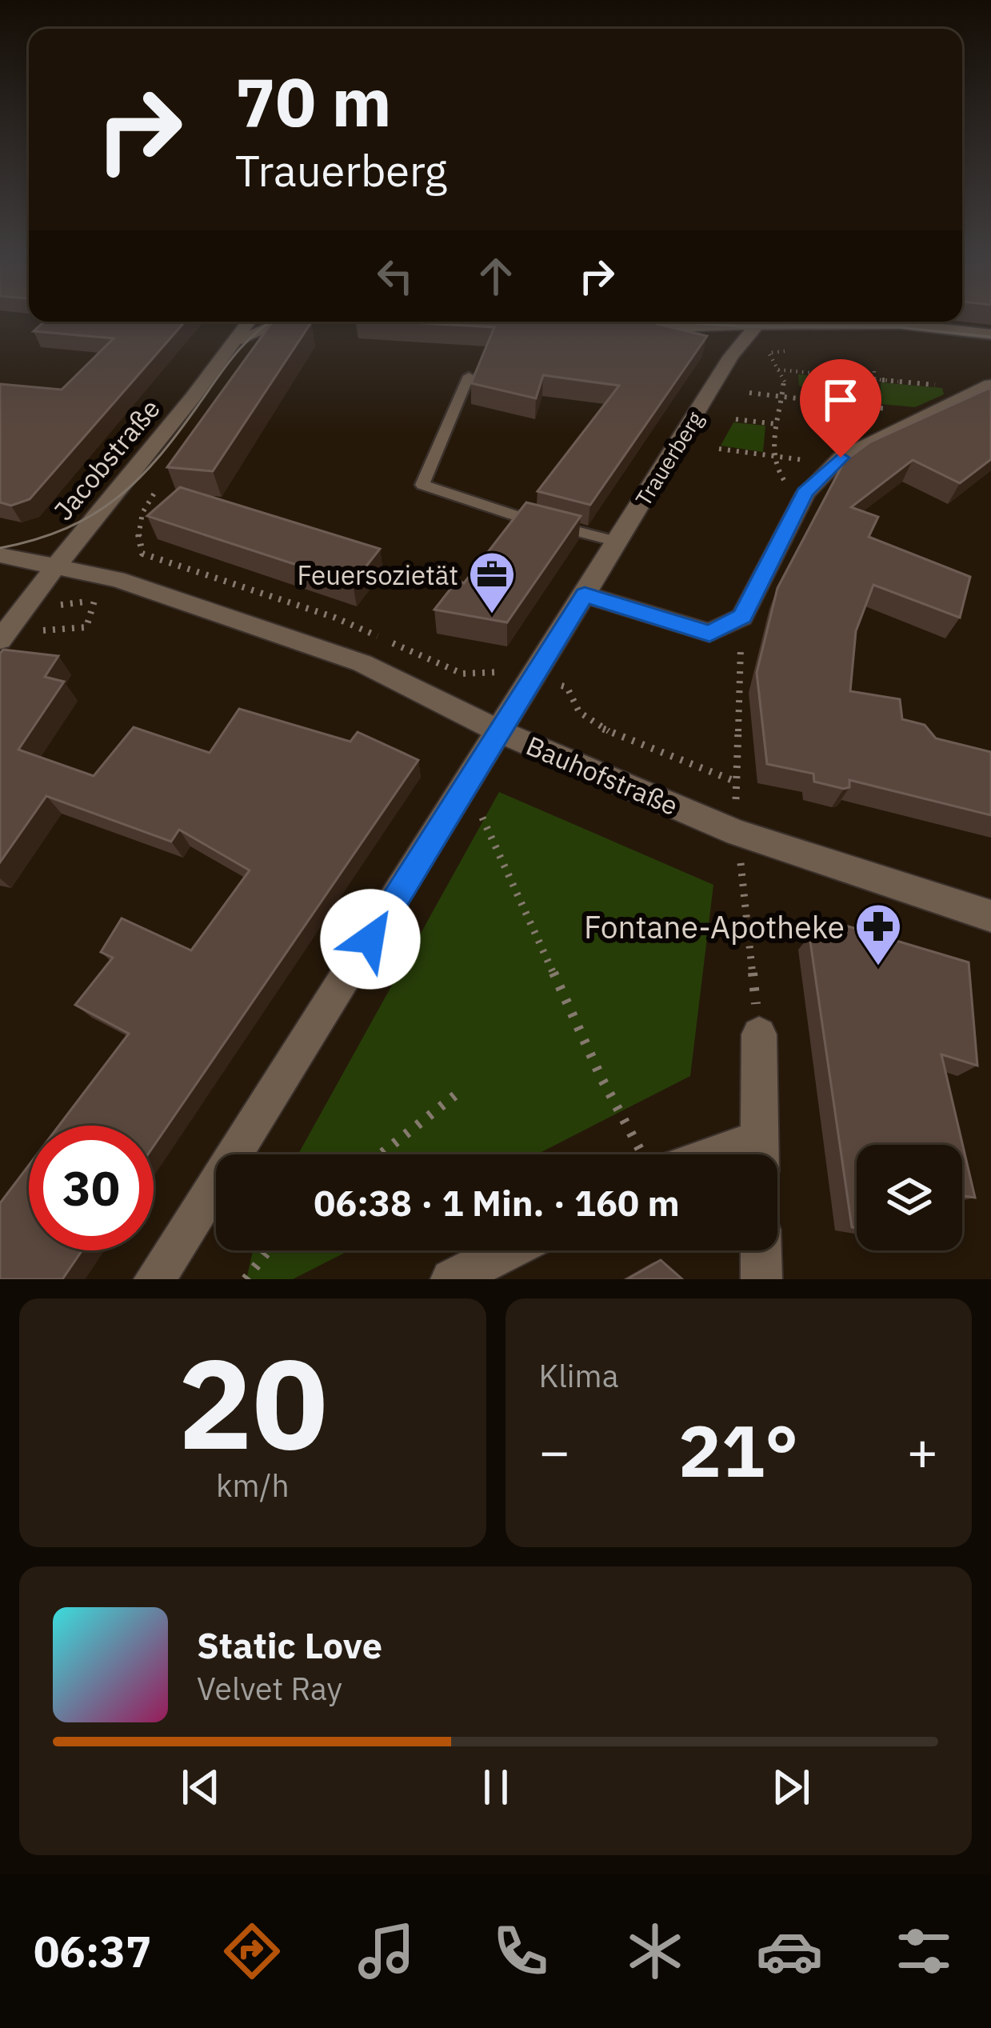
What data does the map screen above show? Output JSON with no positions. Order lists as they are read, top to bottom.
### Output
{
  "streets": {
    "street": ["Trauerberg", "Jacobstraße", "Bauhofstraße"]
  },
  "crossings": [
    ["Trauerberg", "Bauhofstraße"],
    ["Jacobstraße", "Bauhofstraße"]
  ],
  "places": {
    "office": ["Feuersozietät"],
    "pharmacy": ["Fontane-Apotheke"]
  },
  "page": {
    "turn": ["70 m", "Trauerberg"],
    "limit": "30",
    "trip": "06:38 · 1 Min. · 160 m",
    "tile": [
      ["20", "km/h"],
      "Klima"
    ],
    "heat": ["−", "21°", "+"],
    "song": ["Static Love", "Velvet Ray"],
    "tabs": "06:37"
  }
}
